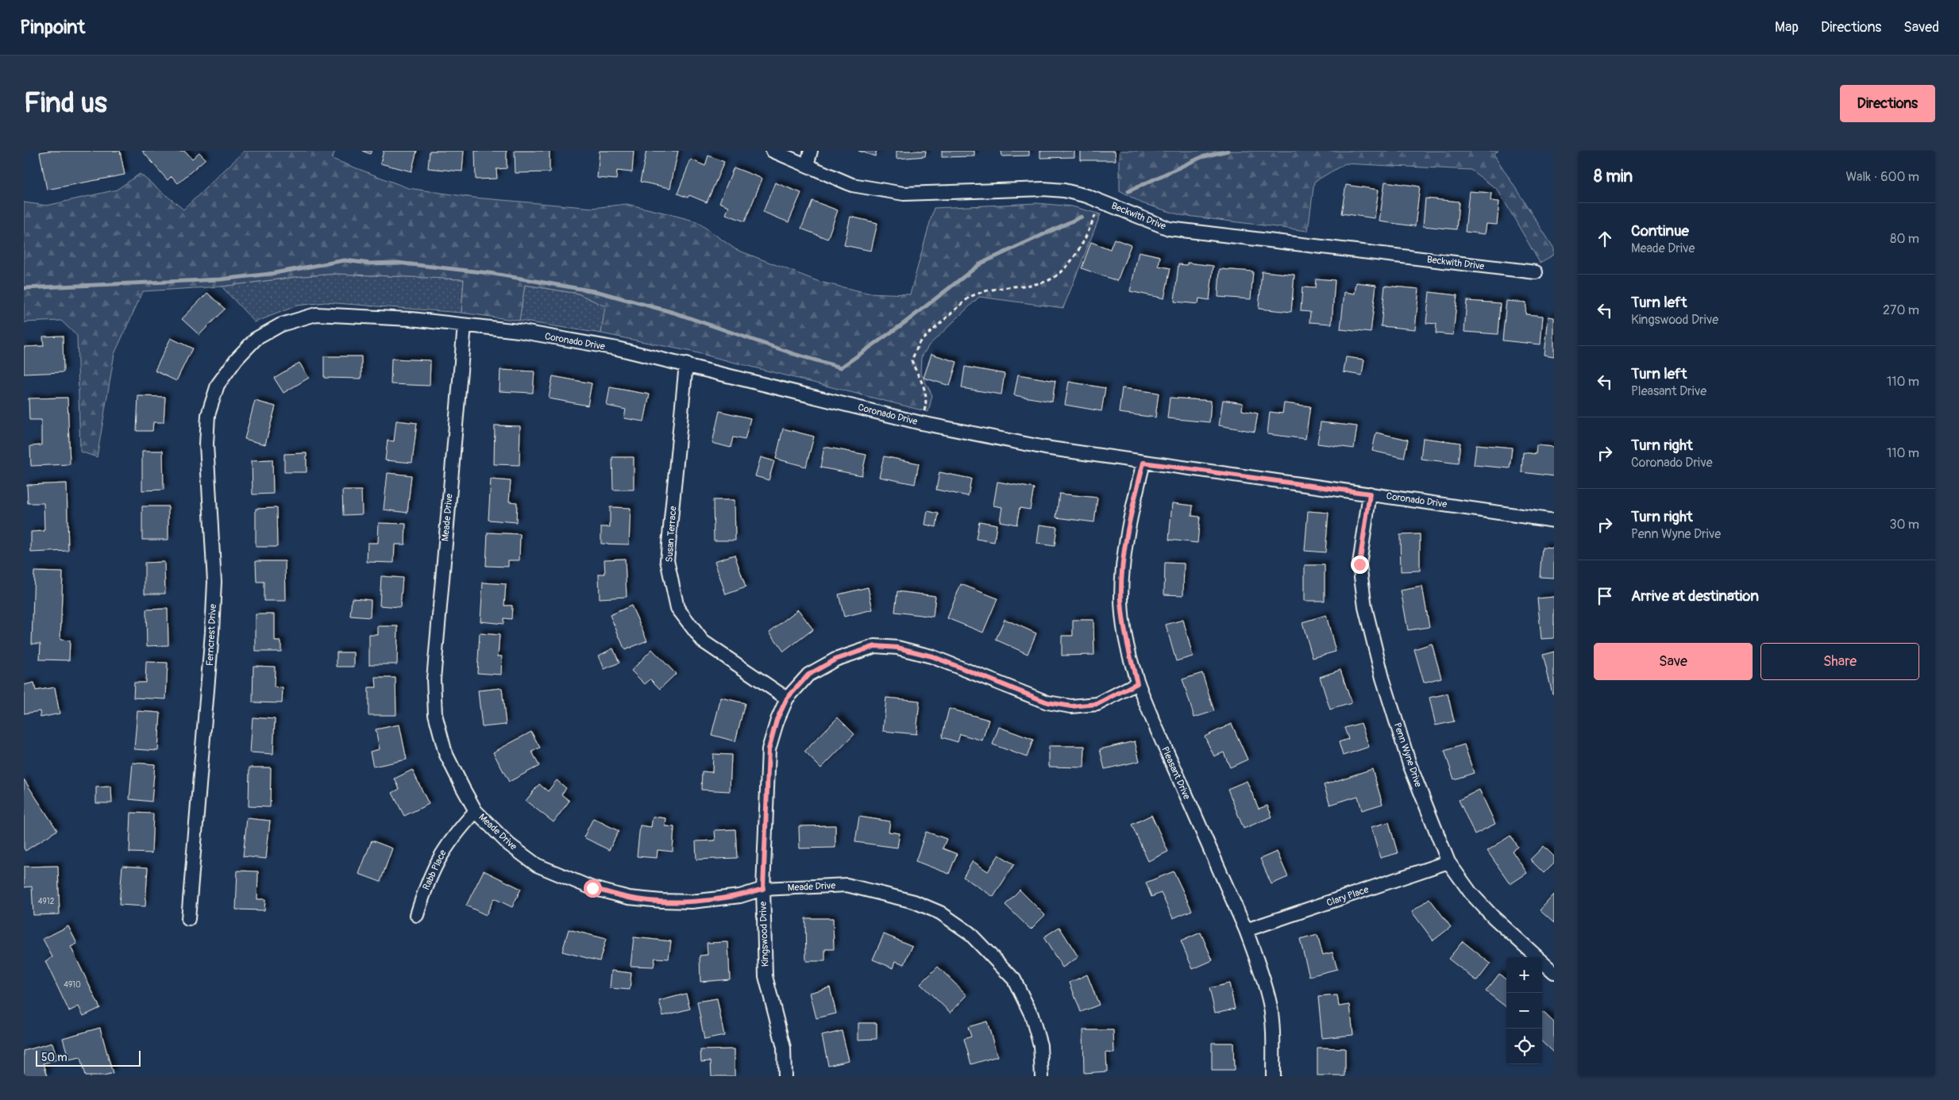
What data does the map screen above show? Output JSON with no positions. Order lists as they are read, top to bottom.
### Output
{
  "streets": {
    "street": [
      "Beckwith Drive",
      "Coronado Drive",
      "Meade Drive",
      "Susan Terrace",
      "Ferncrest Drive",
      "Penn Wyne Drive",
      "Pleasant Drive",
      "Rabb Place",
      "Clary Place",
      "Kingswood Drive"
    ]
  },
  "crossings": [
    ["Coronado Drive", "Meade Drive"],
    ["Coronado Drive", "Susan Terrace"],
    ["Coronado Drive", "Ferncrest Drive"],
    ["Coronado Drive", "Penn Wyne Drive"],
    ["Coronado Drive", "Pleasant Drive"],
    ["Meade Drive", "Rabb Place"],
    ["Meade Drive", "Kingswood Drive"],
    ["Susan Terrace", "Kingswood Drive"],
    ["Penn Wyne Drive", "Clary Place"],
    ["Pleasant Drive", "Clary Place"],
    ["Pleasant Drive", "Kingswood Drive"]
  ],
  "house_numbers": ["4912", "4910"],
  "scale_bar": "50 m",
  "page": {
    "header": "Pinpoint",
    "nav": ["Map", "Directions", "Saved"],
    "buttons": [
      "Directions",
      ["Save", "Share"]
    ],
    "title": "Find us",
    "heading": ["8 min", "Walk · 600 m"],
    "list": [
      ["Continue", "Meade Drive", "80 m"],
      ["Turn left", "Kingswood Drive", "270 m"],
      ["Turn left", "Pleasant Drive", "110 m"],
      ["Turn right", "Coronado Drive", "110 m"],
      ["Turn right", "Penn Wyne Drive", "30 m"],
      "Arrive at destination"
    ],
    "map_buttons": ["+", "−"],
    "scale": "50 m"
  }
}
